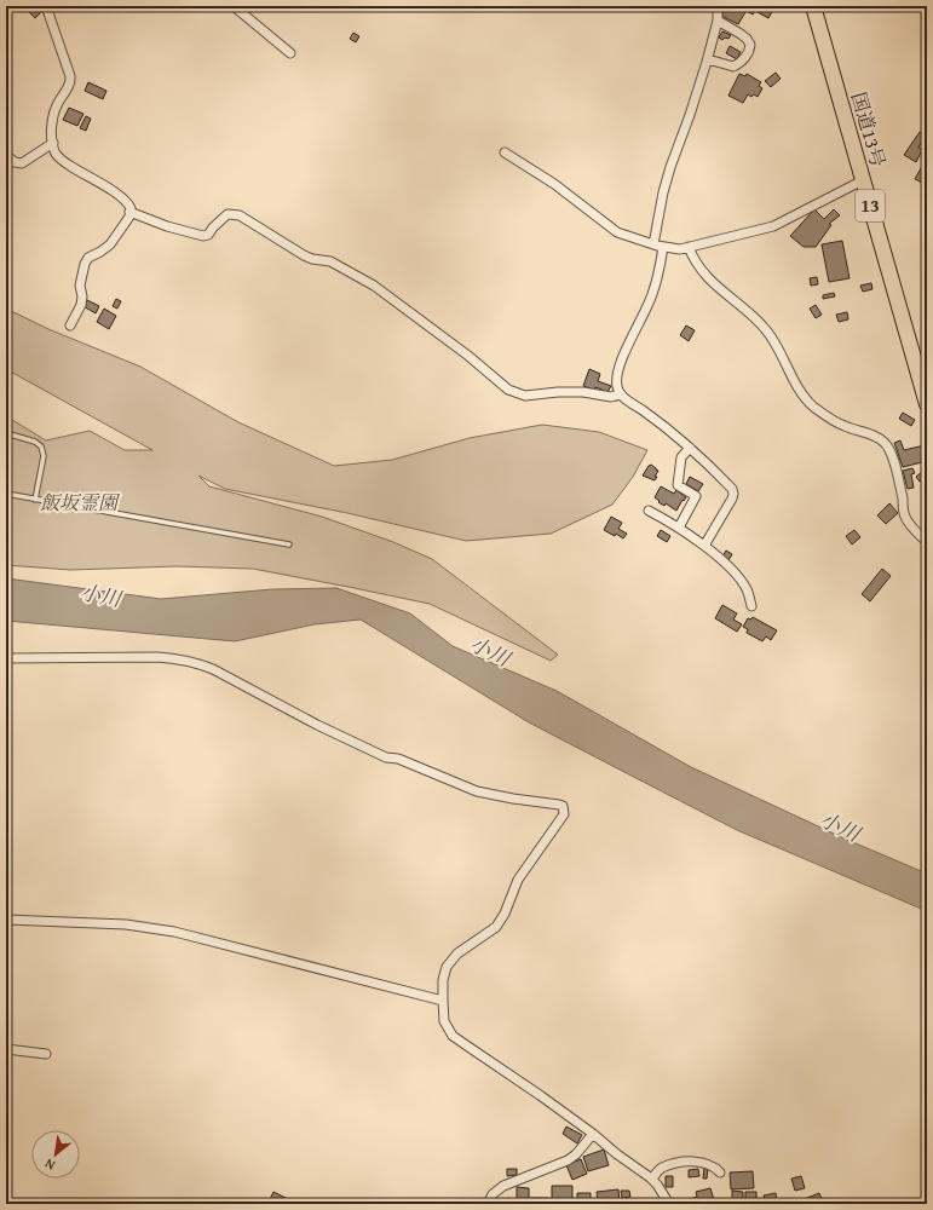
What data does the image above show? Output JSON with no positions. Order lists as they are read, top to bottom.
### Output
{
  "streets": {
    "highway": ["国道13号", "13"]
  },
  "water": ["小川"],
  "parks": ["飯坂霊園"],
  "north": "bottom left"
}
